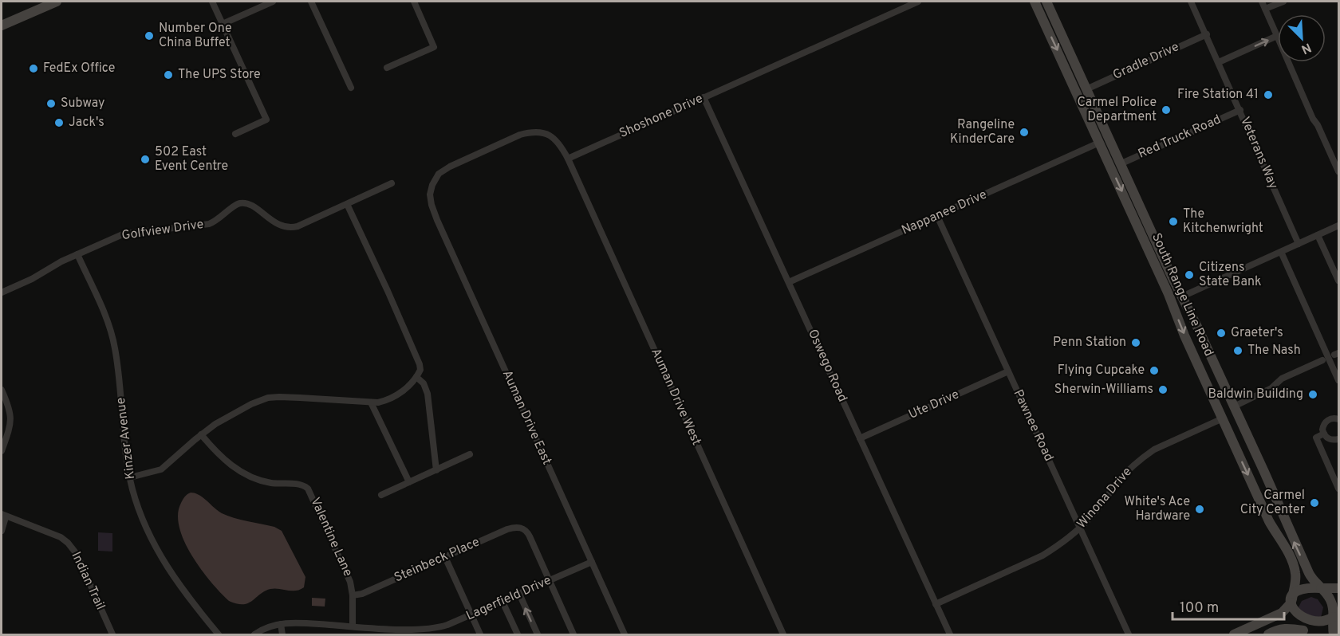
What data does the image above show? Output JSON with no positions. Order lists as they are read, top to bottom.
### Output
{
  "streets": {
    "main road": ["South Range Line Road"],
    "street": [
      "Gradle Drive",
      "Shoshone Drive",
      "Red Truck Road",
      "Veterans Way",
      "Nappanee Drive",
      "Golfview Drive",
      "Oswego Road",
      "Auman Drive West",
      "Ute Drive",
      "Auman Drive East",
      "Pawnee Road",
      "Kinzer Avenue",
      "Winona Drive",
      "Valentine Lane",
      "Steinbeck Place",
      "Indian Trail",
      "Lagerfield Drive"
    ]
  },
  "crossings": [
    ["Gradle Drive", "Veterans Way"],
    ["Gradle Drive", "South Range Line Road"],
    ["Shoshone Drive", "Oswego Road"],
    ["Shoshone Drive", "Auman Drive West"],
    ["Shoshone Drive", "Auman Drive East"],
    ["Red Truck Road", "Veterans Way"],
    ["Red Truck Road", "South Range Line Road"],
    ["Nappanee Drive", "South Range Line Road"],
    ["Nappanee Drive", "Oswego Road"],
    ["Nappanee Drive", "Pawnee Road"],
    ["Golfview Drive", "Kinzer Avenue"],
    ["South Range Line Road", "Winona Drive"],
    ["Oswego Road", "Ute Drive"],
    ["Oswego Road", "Winona Drive"],
    ["Auman Drive West", "Auman Drive East"],
    ["Ute Drive", "Pawnee Road"],
    ["Auman Drive East", "Lagerfield Drive"],
    ["Pawnee Road", "Winona Drive"],
    ["Valentine Lane", "Steinbeck Place"],
    ["Valentine Lane", "Lagerfield Drive"],
    ["Steinbeck Place", "Lagerfield Drive"]
  ],
  "places": [
    "Number One China Buffet",
    "FedEx Office",
    "The UPS Store",
    "Fire Station 41",
    "Subway",
    "Carmel Police Department",
    "Jack's",
    "Rangeline KinderCare",
    "502 East Event Centre",
    "The Kitchenwright",
    "Citizens State Bank",
    "Graeter's",
    "Penn Station",
    "The Nash",
    "Flying Cupcake",
    "Sherwin-Williams",
    "Baldwin Building",
    "Carmel City Center",
    "White's Ace Hardware"
  ],
  "scale_bar": "100 m",
  "north": "bottom right"
}
